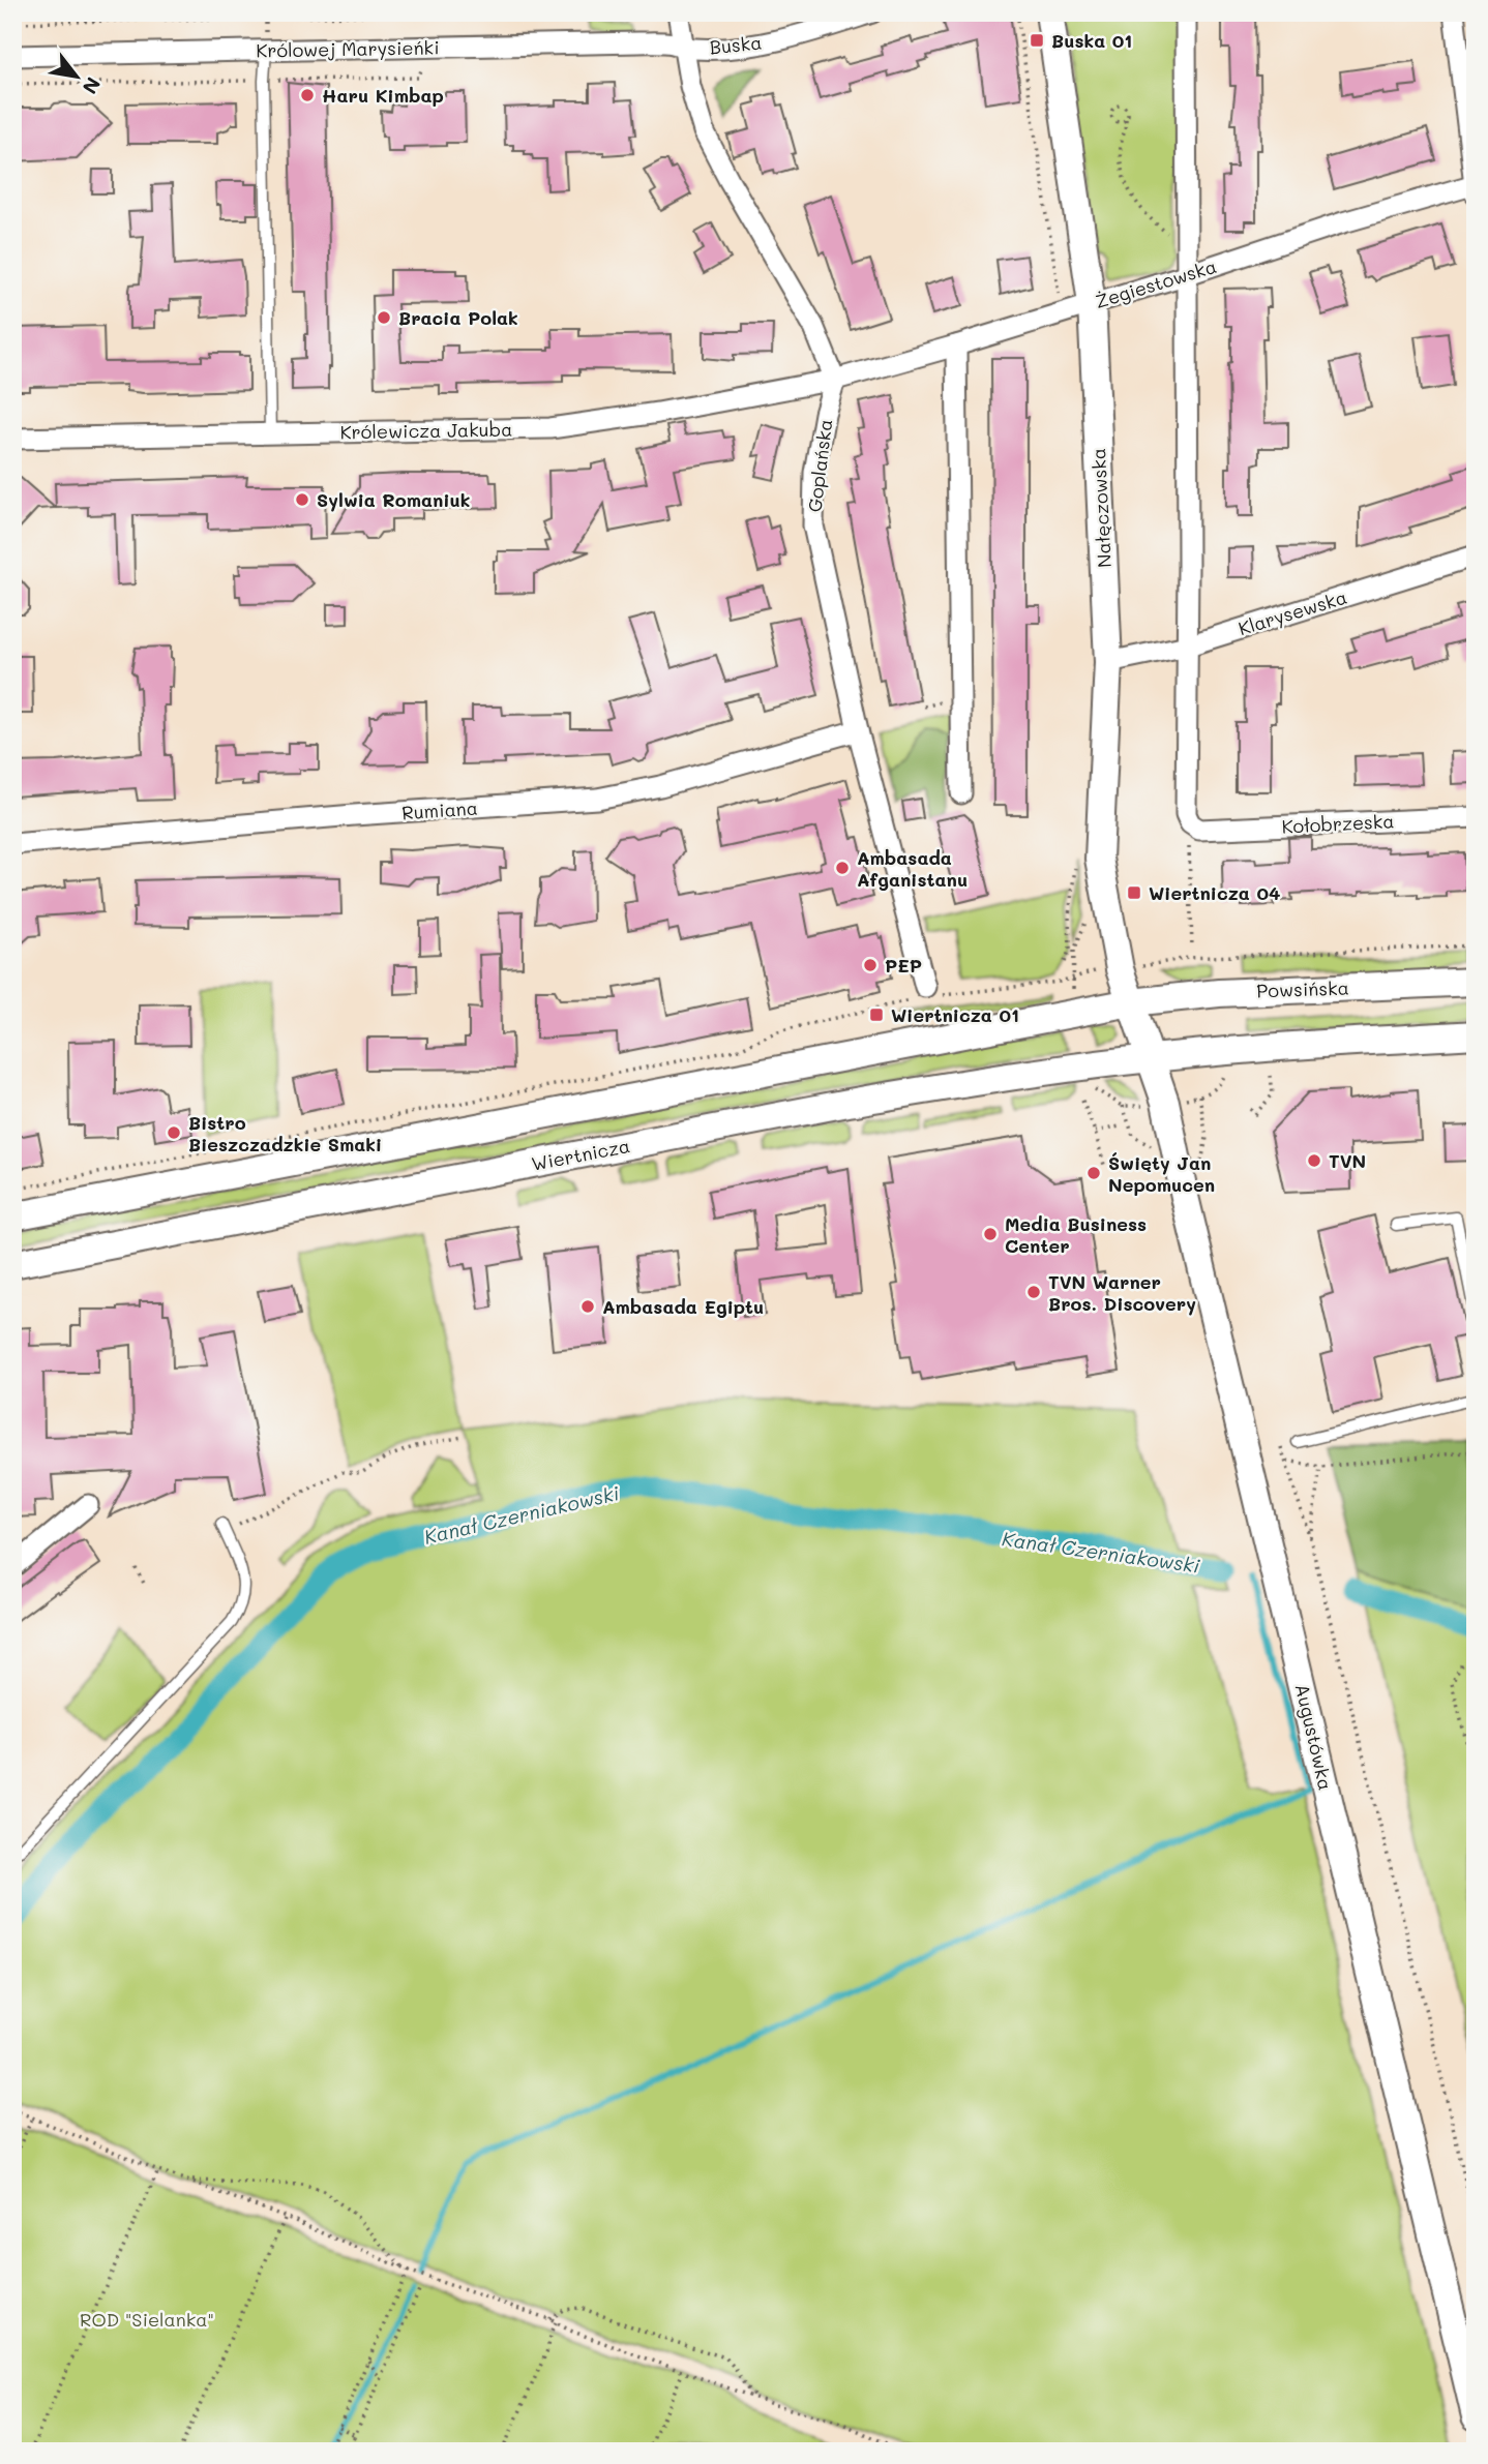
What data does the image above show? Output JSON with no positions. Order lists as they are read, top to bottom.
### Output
{
  "streets": {
    "main road": [
      "Nałęczowska",
      "Powsińska",
      "Wiertnicza",
      "Augustówka"
    ],
    "street": [
      "Buska",
      "Królowej Marysieńki",
      "Żegiestowska",
      "Królewicza Jakuba",
      "Goplańska",
      "Klarysewska",
      "Rumiana",
      "Kołobrzeska"
    ]
  },
  "crossings": [
    ["Buska", "Królowej Marysieńki"],
    ["Żegiestowska", "Królewicza Jakuba"],
    ["Żegiestowska", "Goplańska"],
    ["Żegiestowska", "Nałęczowska"],
    ["Królewicza Jakuba", "Goplańska"],
    ["Goplańska", "Rumiana"],
    ["Nałęczowska", "Klarysewska"],
    ["Nałęczowska", "Powsińska"],
    ["Nałęczowska", "Wiertnicza"],
    ["Nałęczowska", "Augustówka"],
    ["Wiertnicza", "Augustówka"]
  ],
  "water": ["Kanał Czerniakowski"],
  "parks": ["ROD \"Sielanka\""],
  "places": {
    "transit": ["Buska 01", "Wiertnicza 04", "Wiertnicza 01"],
    "other": [
      "Haru Kimbap",
      "Bracia Polak",
      "Sylwia Romaniuk",
      "Ambasada Afganistanu",
      "PEP",
      "Bistro Bieszczadzkie Smaki",
      "TVN",
      "Święty Jan Nepomucen",
      "Media Business Center",
      "TVN Warner Bros. Discovery",
      "Ambasada Egiptu"
    ]
  },
  "north": "bottom right"
}
